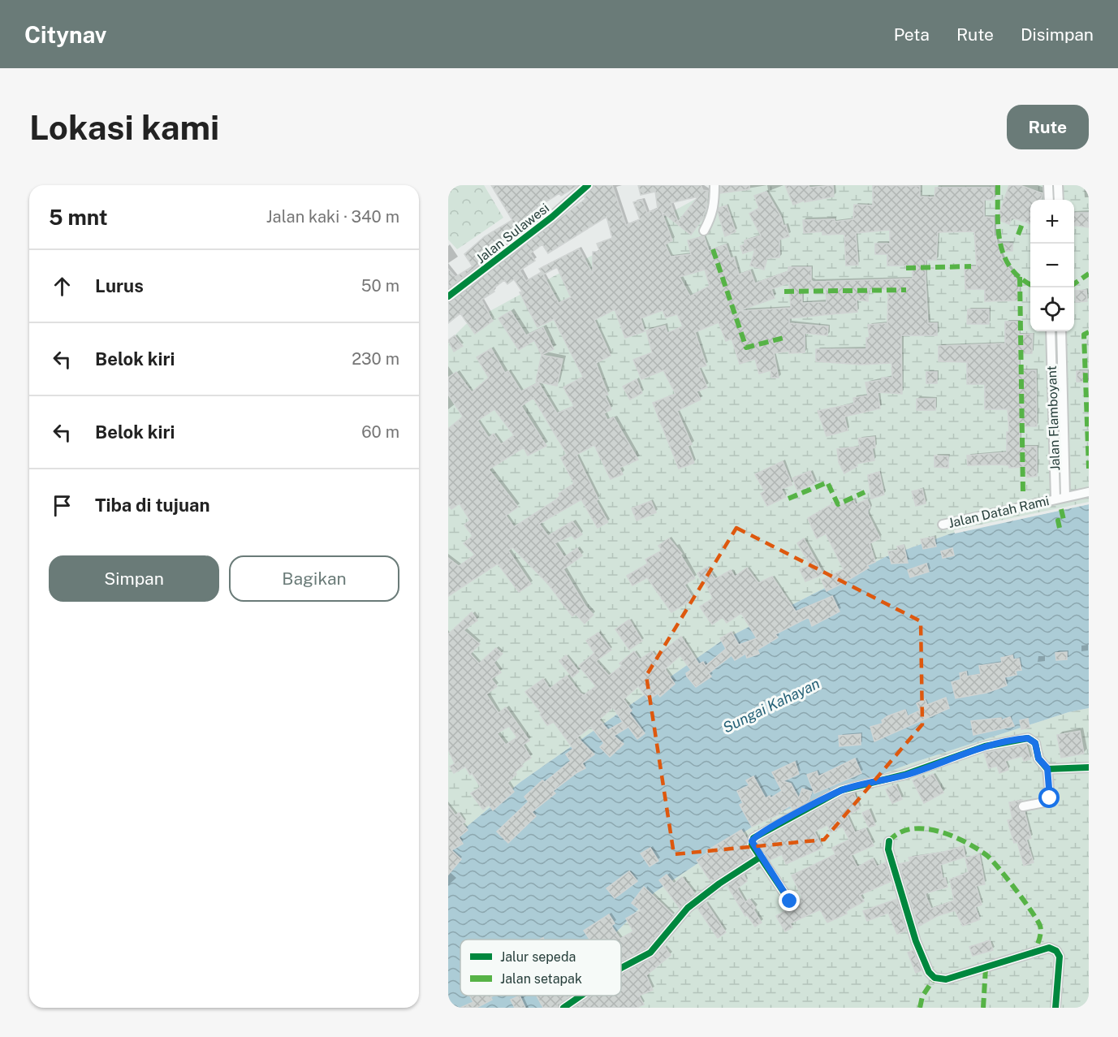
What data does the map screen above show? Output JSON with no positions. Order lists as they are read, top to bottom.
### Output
{
  "streets": {
    "street": ["Jalan Sulawesi", "Jalan Flamboyant", "Jalan Datah Rami"]
  },
  "crossings": [
    ["Jalan Flamboyant", "Jalan Datah Rami"]
  ],
  "water": ["Sungai Kahayan"],
  "legend": ["Jalur sepeda", "Jalan setapak"],
  "page": {
    "header": "Citynav",
    "nav": ["Peta", "Rute", "Disimpan"],
    "buttons": [
      "Rute",
      ["Simpan", "Bagikan"]
    ],
    "title": "Lokasi kami",
    "heading": ["5 mnt", "Jalan kaki · 340 m"],
    "map_buttons": ["+", "−"],
    "list": [
      ["Lurus", "50 m"],
      ["Belok kiri", "230 m"],
      ["Belok kiri", "60 m"],
      "Tiba di tujuan"
    ]
  }
}
